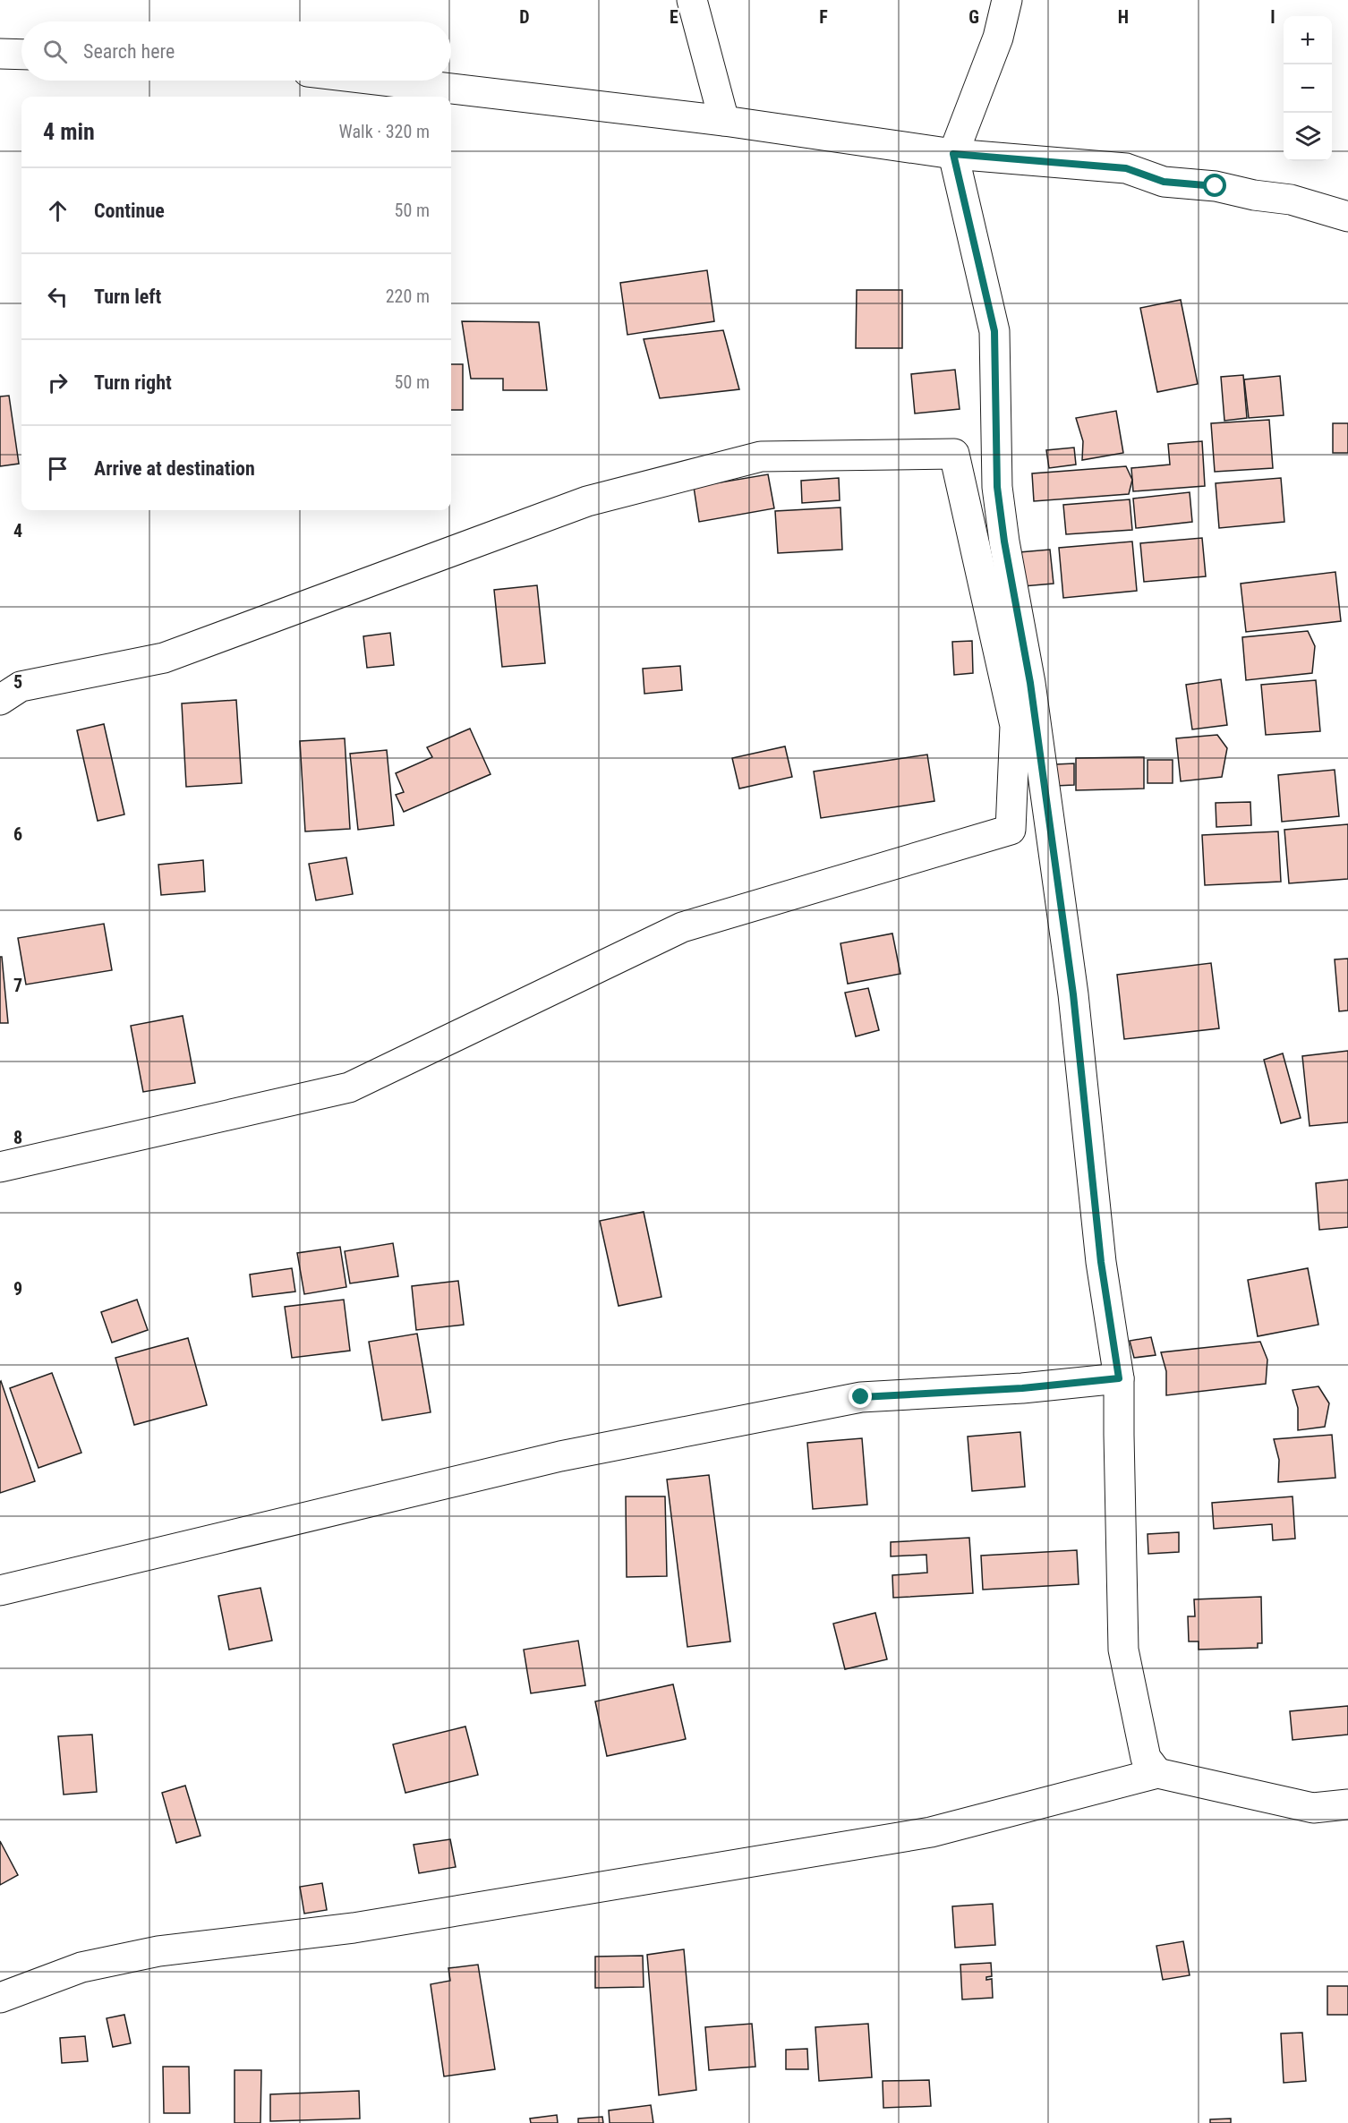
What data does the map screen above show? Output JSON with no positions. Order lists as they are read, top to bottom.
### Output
{
  "page": {
    "map_buttons": ["+", "−"],
    "search": "Search here",
    "heading": ["4 min", "Walk · 320 m"],
    "list": [
      ["Continue", "50 m"],
      ["Turn left", "220 m"],
      ["Turn right", "50 m"],
      "Arrive at destination"
    ]
  },
  "grid": {
    "columns": [
      "D",
      "E",
      "F",
      "G",
      "H",
      "I"
    ],
    "rows": [
      "4",
      "5",
      "6",
      "7",
      "8",
      "9"
    ]
  }
}
